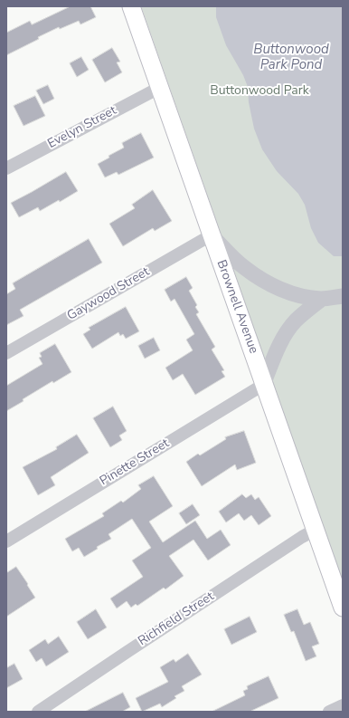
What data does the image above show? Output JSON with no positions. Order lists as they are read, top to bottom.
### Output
{
  "streets": {
    "main road": ["Brownell Avenue"],
    "street": [
      "Evelyn Street",
      "Gaywood Street",
      "Pinette Street",
      "Richfield Street"
    ]
  },
  "crossings": [
    ["Evelyn Street", "Brownell Avenue"],
    ["Gaywood Street", "Brownell Avenue"],
    ["Brownell Avenue", "Pinette Street"],
    ["Brownell Avenue", "Richfield Street"]
  ],
  "water": ["Buttonwood Park Pond"],
  "parks": ["Buttonwood Park"]
}
